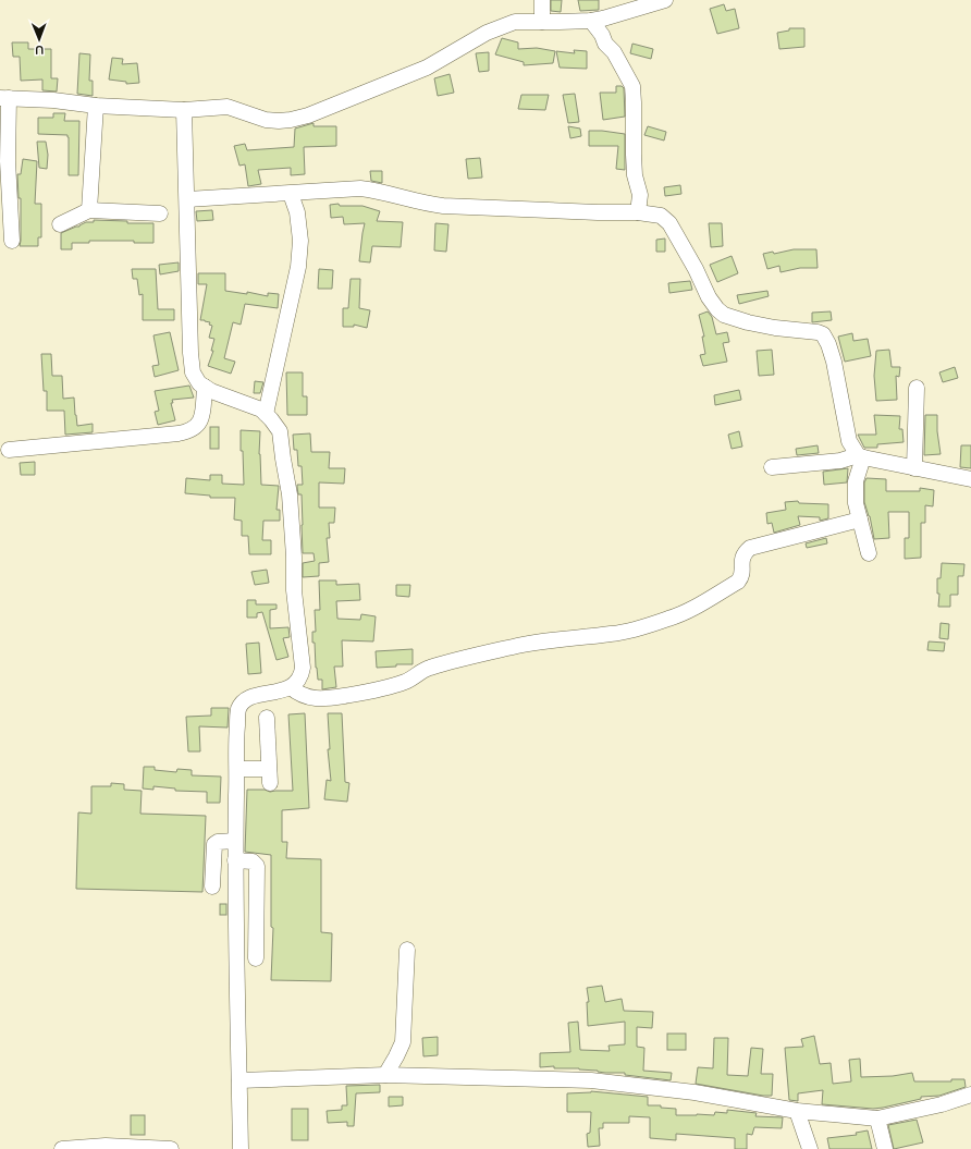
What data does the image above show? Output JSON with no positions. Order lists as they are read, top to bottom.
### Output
{
  "north": "bottom"
}
